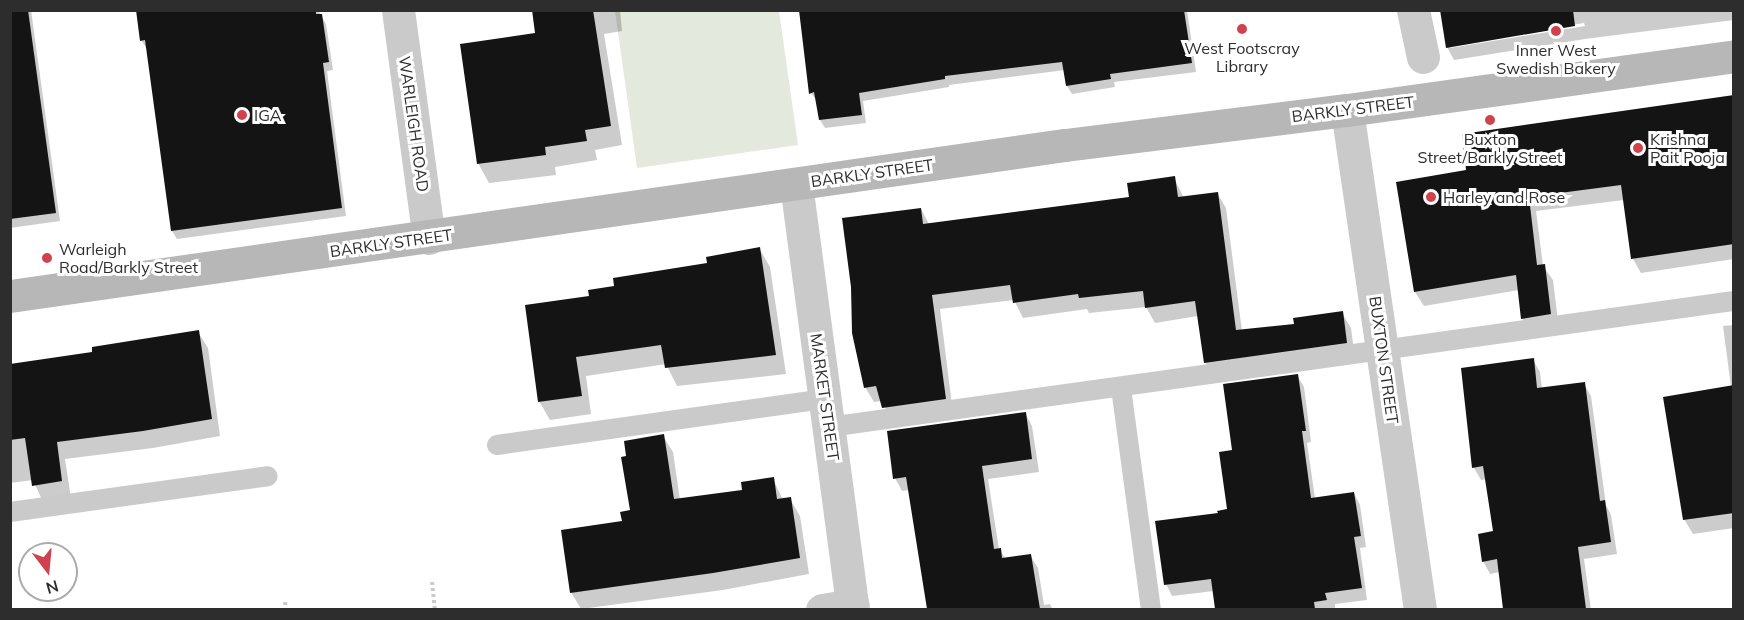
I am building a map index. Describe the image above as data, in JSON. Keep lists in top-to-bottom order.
{
  "streets": {
    "street": [
      "BARKLY STREET",
      "WARLEIGH ROAD",
      "BUXTON STREET",
      "MARKET STREET"
    ]
  },
  "crossings": [
    ["BARKLY STREET", "WARLEIGH ROAD"],
    ["BARKLY STREET", "BUXTON STREET"],
    ["BARKLY STREET", "MARKET STREET"]
  ],
  "places": [
    "West Footscray Library",
    "Inner West Swedish Bakery",
    "IGA",
    "Buxton Street/Barkly Street",
    "Krishna Pait Pooja",
    "Harley and Rose",
    "Warleigh Road/Barkly Street"
  ],
  "north": "bottom"
}
